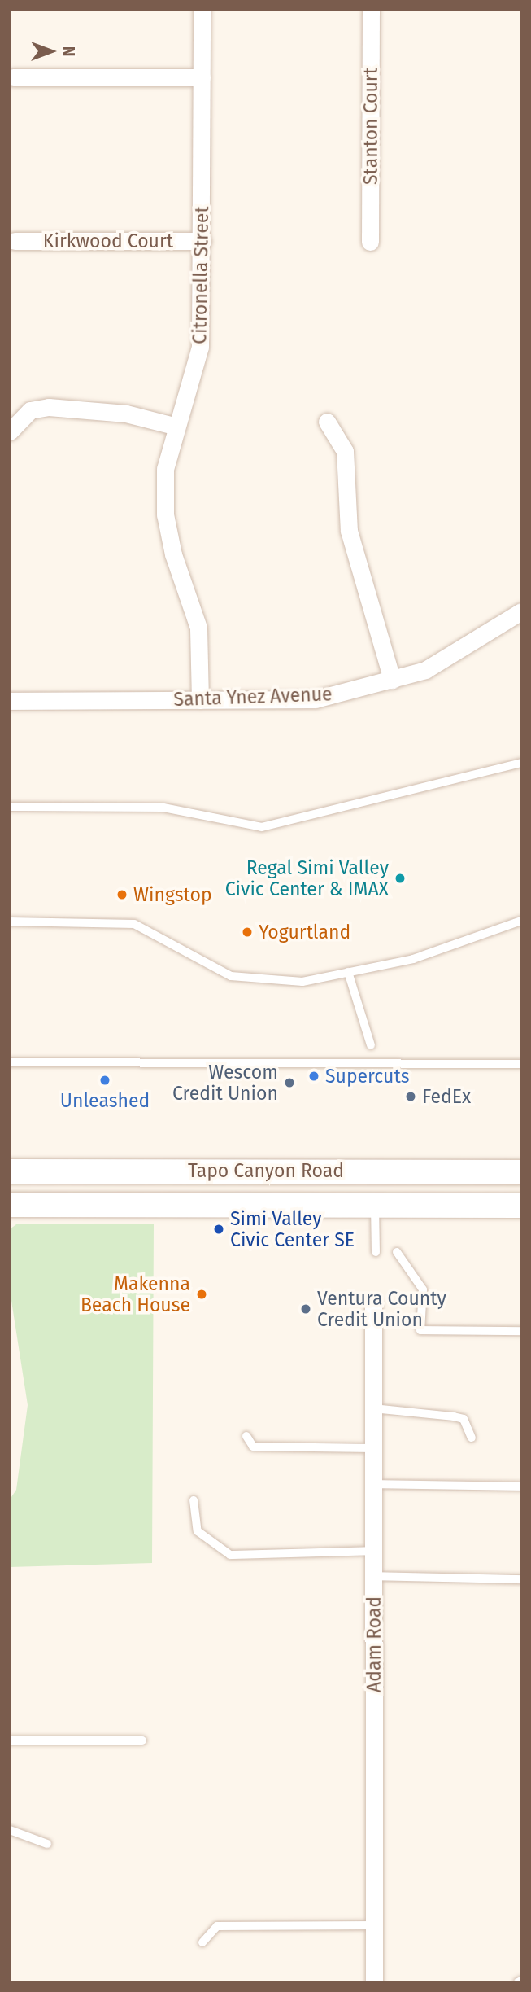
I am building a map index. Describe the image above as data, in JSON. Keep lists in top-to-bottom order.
{
  "streets": {
    "main road": ["Tapo Canyon Road"],
    "street": [
      "Stanton Court",
      "Kirkwood Court",
      "Citronella Street",
      "Santa Ynez Avenue",
      "Adam Road"
    ]
  },
  "crossings": [
    ["Kirkwood Court", "Citronella Street"],
    ["Citronella Street", "Santa Ynez Avenue"]
  ],
  "places": [
    "Regal Simi Valley Civic Center & IMAX",
    "Wingstop",
    "Yogurtland",
    "Supercuts",
    "Unleashed",
    "Wescom Credit Union",
    "FedEx",
    "Simi Valley Civic Center SE",
    "Makenna Beach House",
    "Ventura County Credit Union"
  ],
  "north": "right"
}
